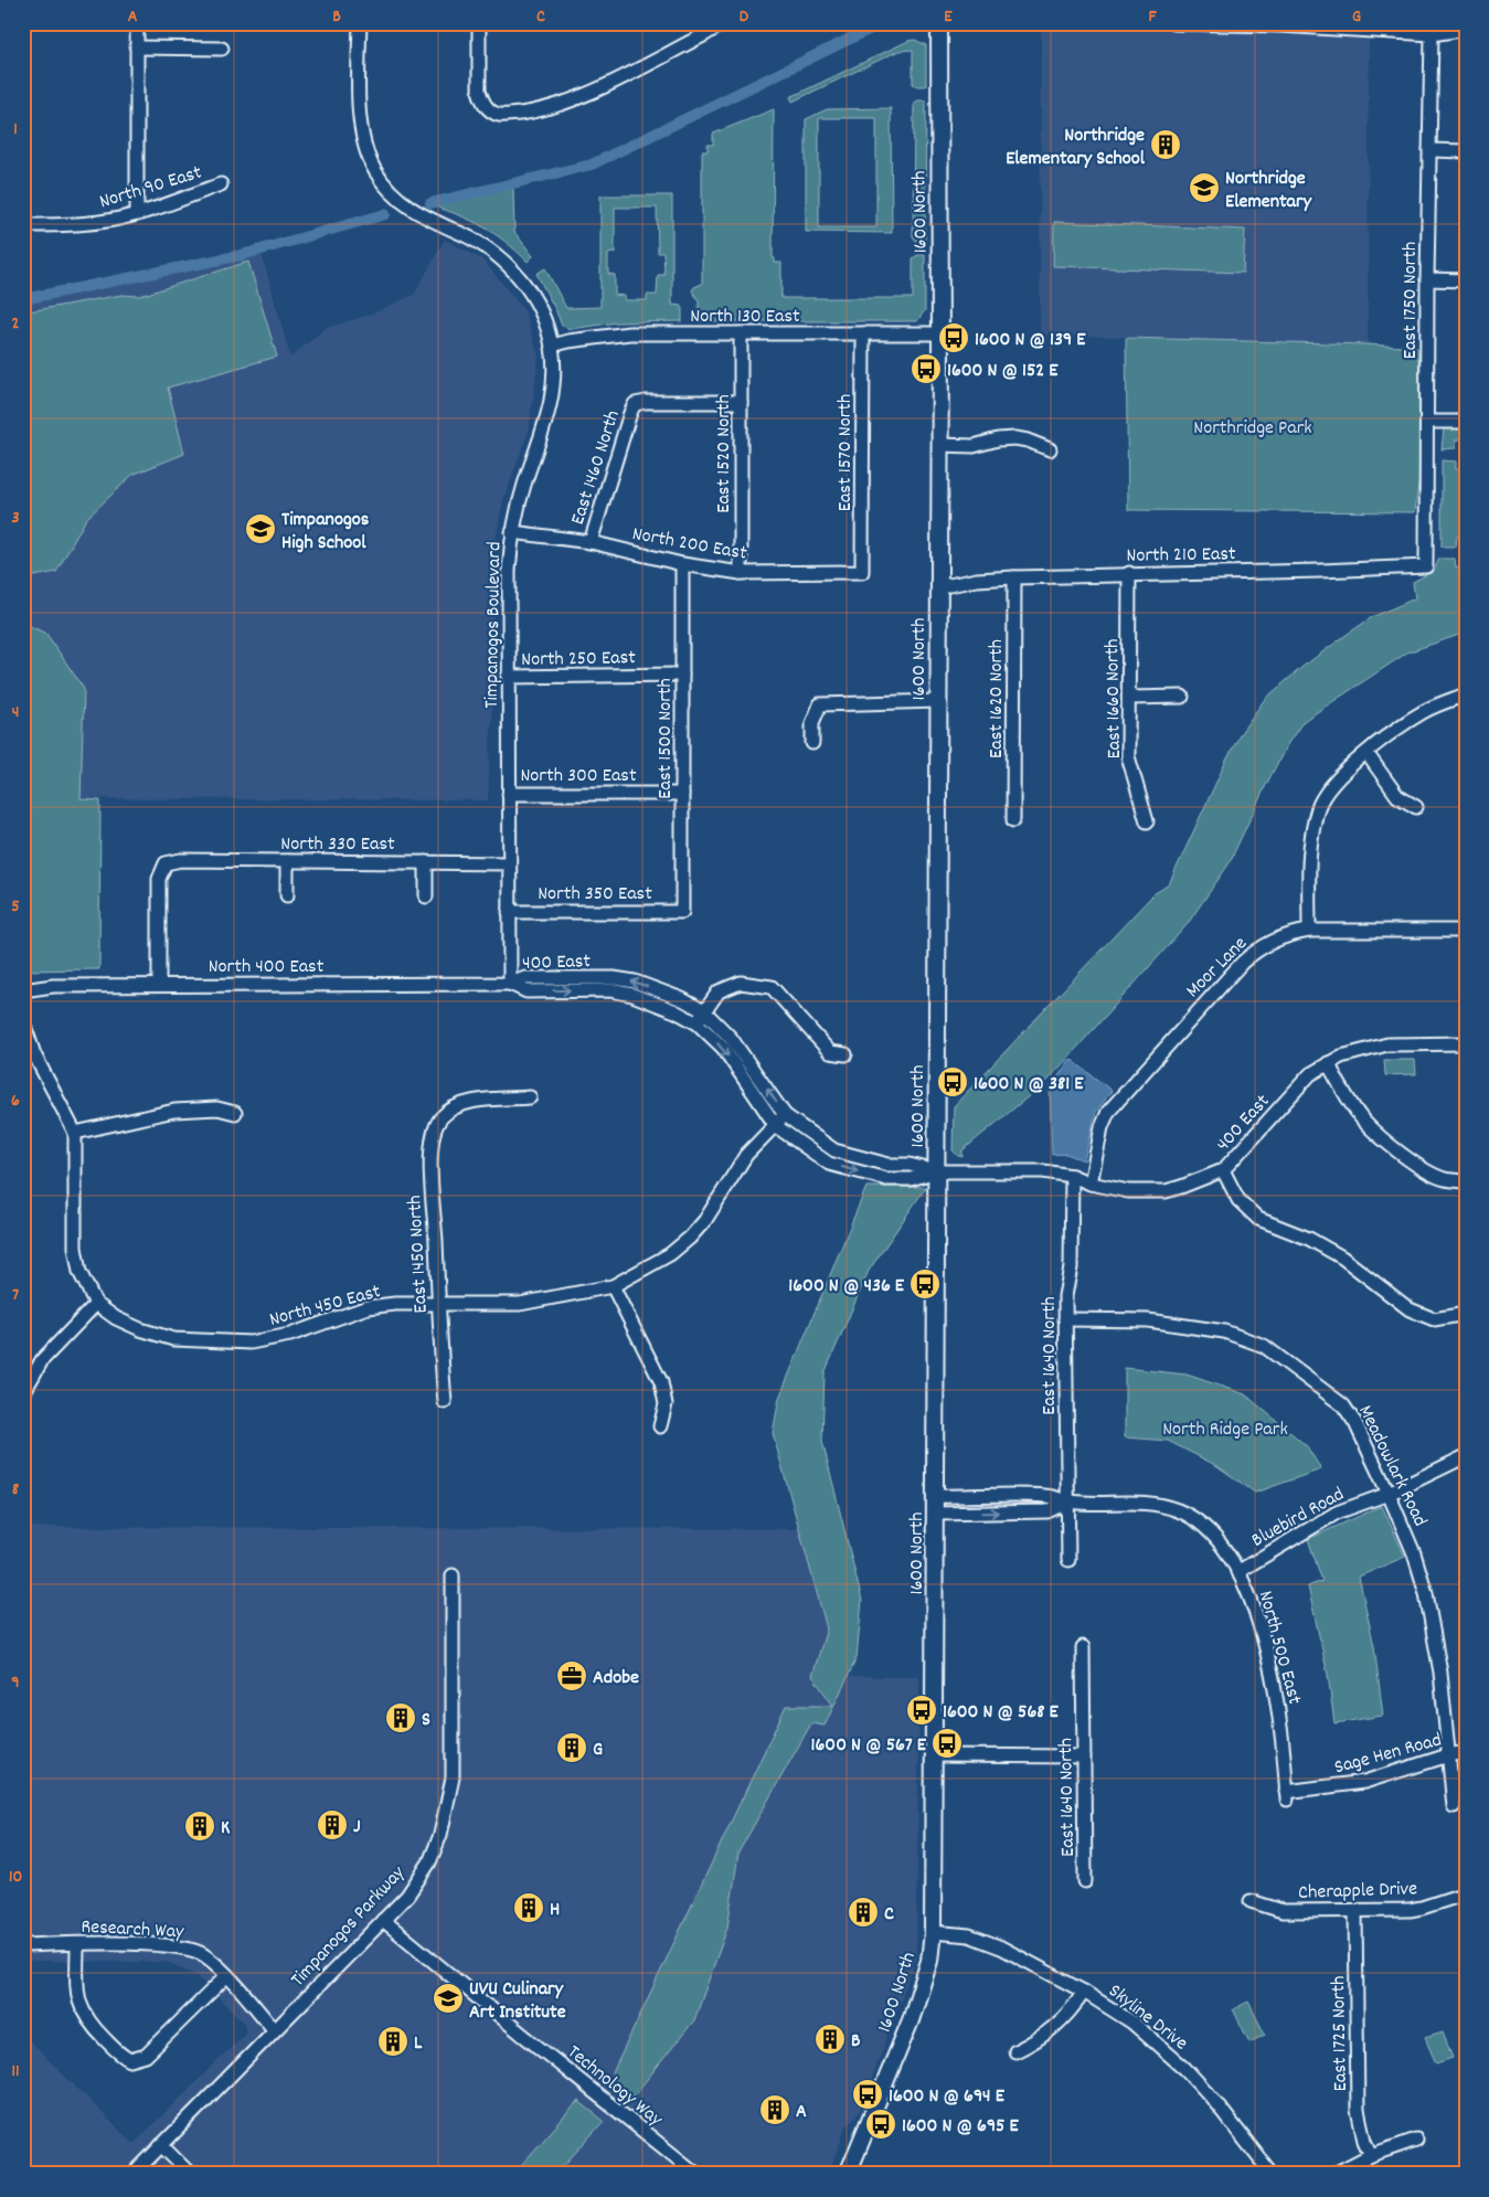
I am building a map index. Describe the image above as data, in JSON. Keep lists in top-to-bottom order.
{
  "streets": {
    "main road": ["1600 North"],
    "street": [
      "North 90 East",
      "East 1750 North",
      "North 130 East",
      "East 1570 North",
      "East 1520 North",
      "East 1460 North",
      "North 200 East",
      "North 210 East",
      "Timpanogos Boulevard",
      "North 250 East",
      "East 1620 North",
      "East 1660 North",
      "East 1500 North",
      "North 300 East",
      "North 330 East",
      "North 350 East",
      "400 East",
      "North 400 East",
      "Moor Lane",
      "East 1450 North",
      "North 450 East",
      "East 1640 North",
      "Meadowlark Road",
      "Bluebird Road",
      "North 500 East",
      "Sage Hen Road",
      "Cherapple Drive",
      "Timpanogos Parkway",
      "Research Way",
      "Skyline Drive",
      "East 1725 North",
      "Technology Way"
    ]
  },
  "crossings": [
    ["1600 North", "North 130 East"],
    ["1600 North", "North 210 East"],
    ["1600 North", "400 East"],
    ["1600 North", "North 500 East"],
    ["1600 North", "Skyline Drive"],
    ["East 1750 North", "North 210 East"],
    ["North 130 East", "East 1570 North"],
    ["North 130 East", "East 1520 North"],
    ["North 130 East", "Timpanogos Boulevard"],
    ["East 1570 North", "North 200 East"],
    ["East 1520 North", "East 1460 North"],
    ["East 1520 North", "North 200 East"],
    ["East 1460 North", "North 200 East"],
    ["North 200 East", "Timpanogos Boulevard"],
    ["North 200 East", "East 1500 North"],
    ["North 210 East", "East 1620 North"],
    ["North 210 East", "East 1660 North"],
    ["Timpanogos Boulevard", "North 250 East"],
    ["Timpanogos Boulevard", "North 300 East"],
    ["Timpanogos Boulevard", "North 330 East"],
    ["Timpanogos Boulevard", "North 350 East"],
    ["Timpanogos Boulevard", "400 East"],
    ["Timpanogos Boulevard", "North 400 East"],
    ["North 250 East", "East 1500 North"],
    ["East 1500 North", "North 300 East"],
    ["East 1500 North", "North 350 East"],
    ["North 330 East", "North 400 East"],
    ["400 East", "North 400 East"],
    ["400 East", "Moor Lane"],
    ["400 East", "North 450 East"],
    ["400 East", "East 1640 North"],
    ["East 1450 North", "North 450 East"],
    ["East 1640 North", "Meadowlark Road"],
    ["East 1640 North", "North 500 East"],
    ["Meadowlark Road", "Bluebird Road"],
    ["Meadowlark Road", "Sage Hen Road"],
    ["Bluebird Road", "North 500 East"],
    ["North 500 East", "Sage Hen Road"],
    ["Cherapple Drive", "East 1725 North"],
    ["Timpanogos Parkway", "Research Way"],
    ["Timpanogos Parkway", "Technology Way"]
  ],
  "parks": ["Northridge Park", "North Ridge Park"],
  "places": {
    "building": [
      "Northridge Elementary School",
      "S",
      "G",
      "J",
      "K",
      "H",
      "C",
      "B",
      "L",
      "A"
    ],
    "school or university": ["Northridge Elementary", "Timpanogos High School", "UVU Culinary Art Institute"],
    "bus stop": [
      "1600 N @ 139 E",
      "1600 N @ 152 E",
      "1600 N @ 381 E",
      "1600 N @ 436 E",
      "1600 N @ 568 E",
      "1600 N @ 567 E",
      "1600 N @ 694 E",
      "1600 N @ 695 E"
    ],
    "office": ["Adobe"]
  },
  "grid": {
    "columns": [
      "A",
      "B",
      "C",
      "D",
      "E",
      "F",
      "G"
    ],
    "rows": [
      "1",
      "2",
      "3",
      "4",
      "5",
      "6",
      "7",
      "8",
      "9",
      "10",
      "11"
    ]
  }
}
